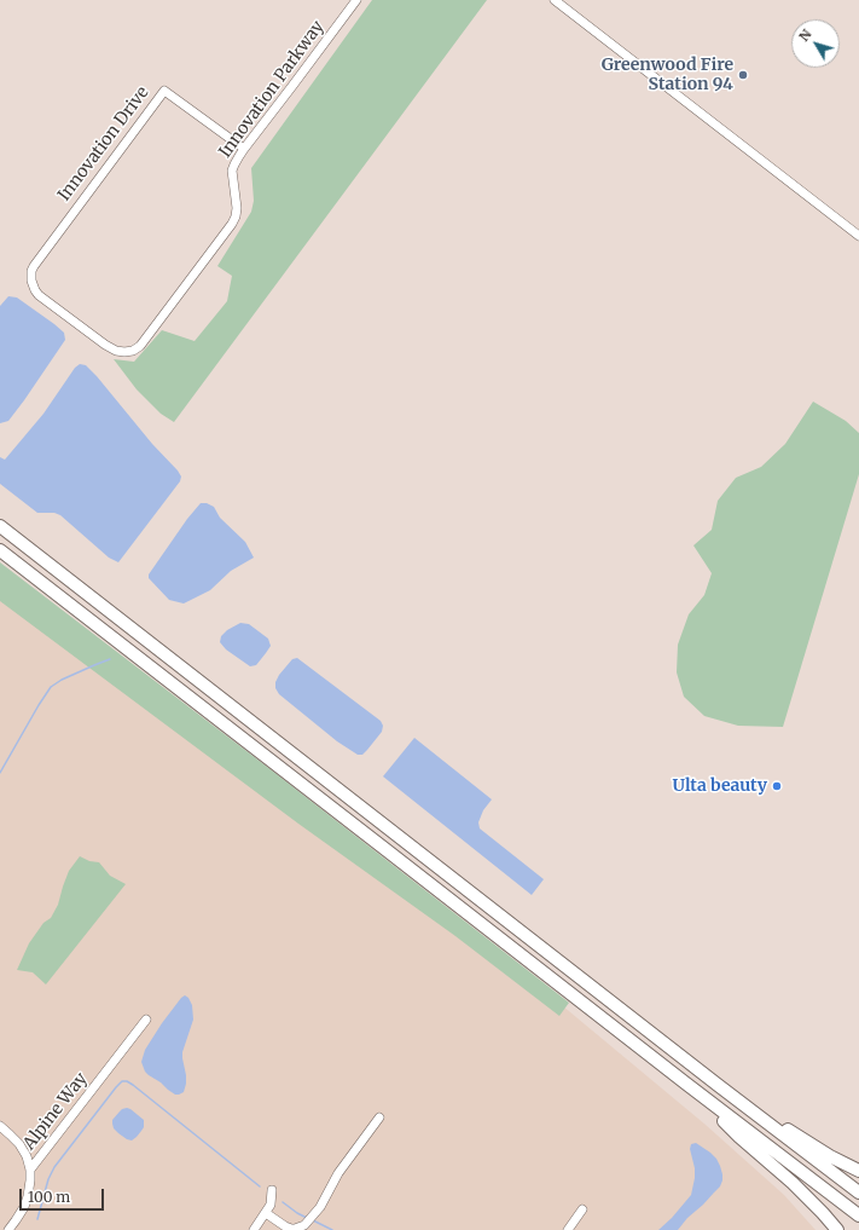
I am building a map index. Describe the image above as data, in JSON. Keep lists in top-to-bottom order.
{
  "streets": {
    "street": ["Innovation Parkway", "Innovation Drive", "Alpine Way"]
  },
  "crossings": [
    ["Innovation Parkway", "Innovation Drive"]
  ],
  "places": ["Greenwood Fire Station 94", "Ulta beauty"],
  "scale_bar": "100 m",
  "north": "top left"
}
